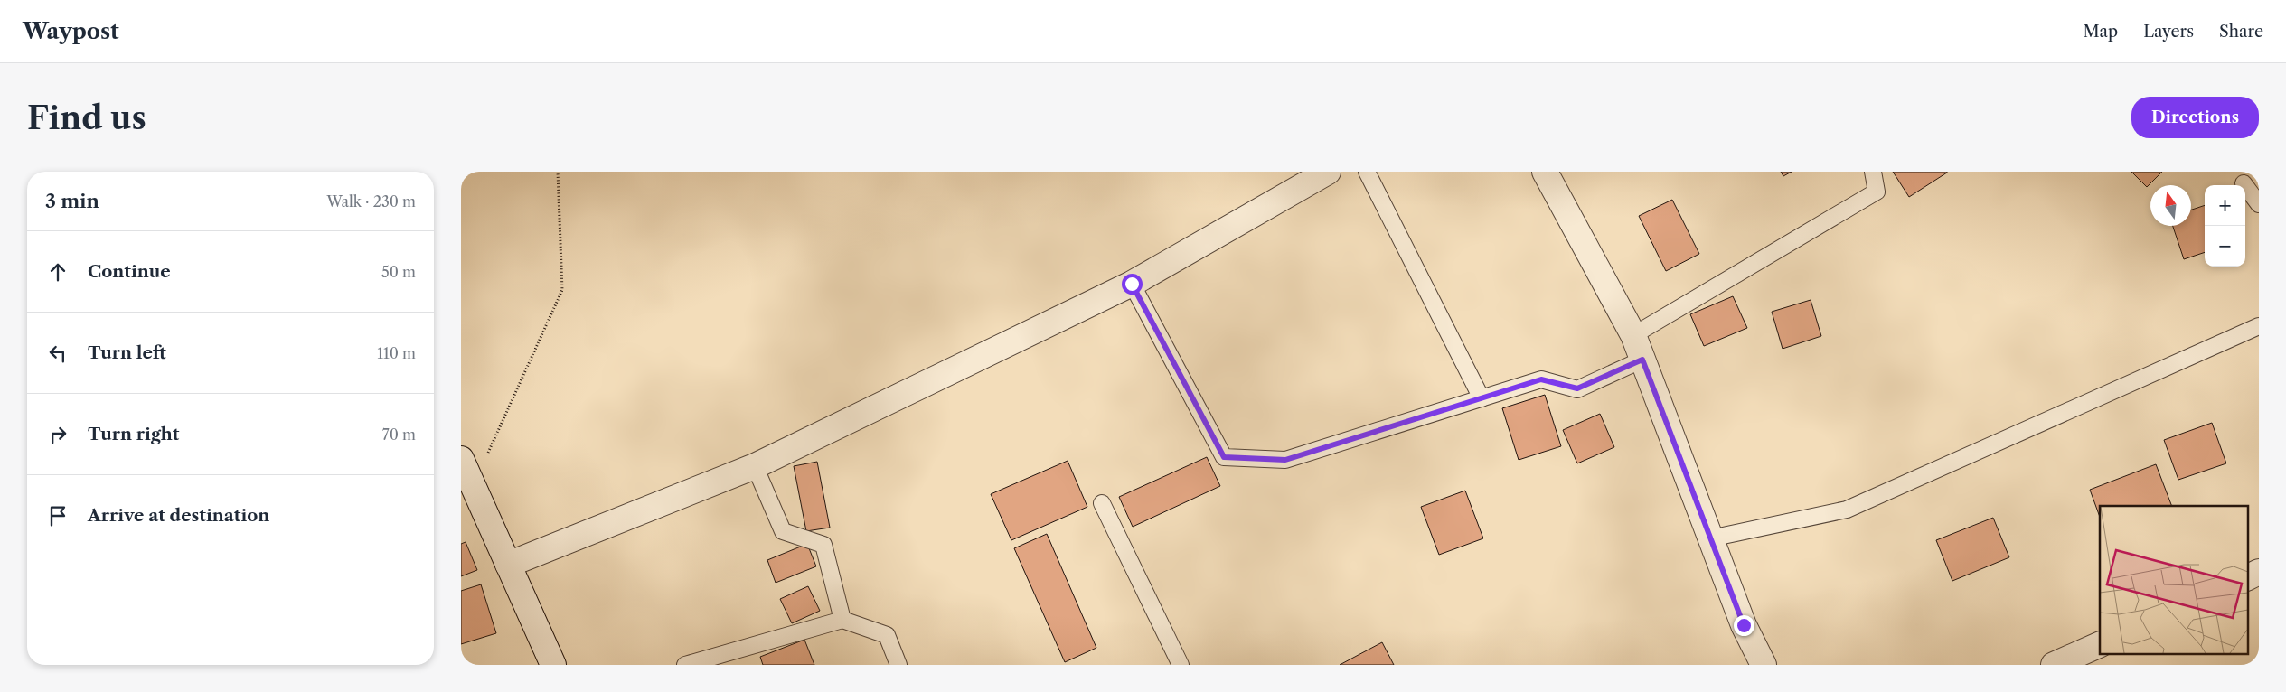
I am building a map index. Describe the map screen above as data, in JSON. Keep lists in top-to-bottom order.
{
  "north": "top",
  "page": {
    "header": "Waypost",
    "nav": ["Map", "Layers", "Share"],
    "buttons": "Directions",
    "title": "Find us",
    "heading": ["3 min", "Walk · 230 m"],
    "map_buttons": ["+", "−"],
    "list": [
      ["Continue", "50 m"],
      ["Turn left", "110 m"],
      ["Turn right", "70 m"],
      "Arrive at destination"
    ]
  }
}
